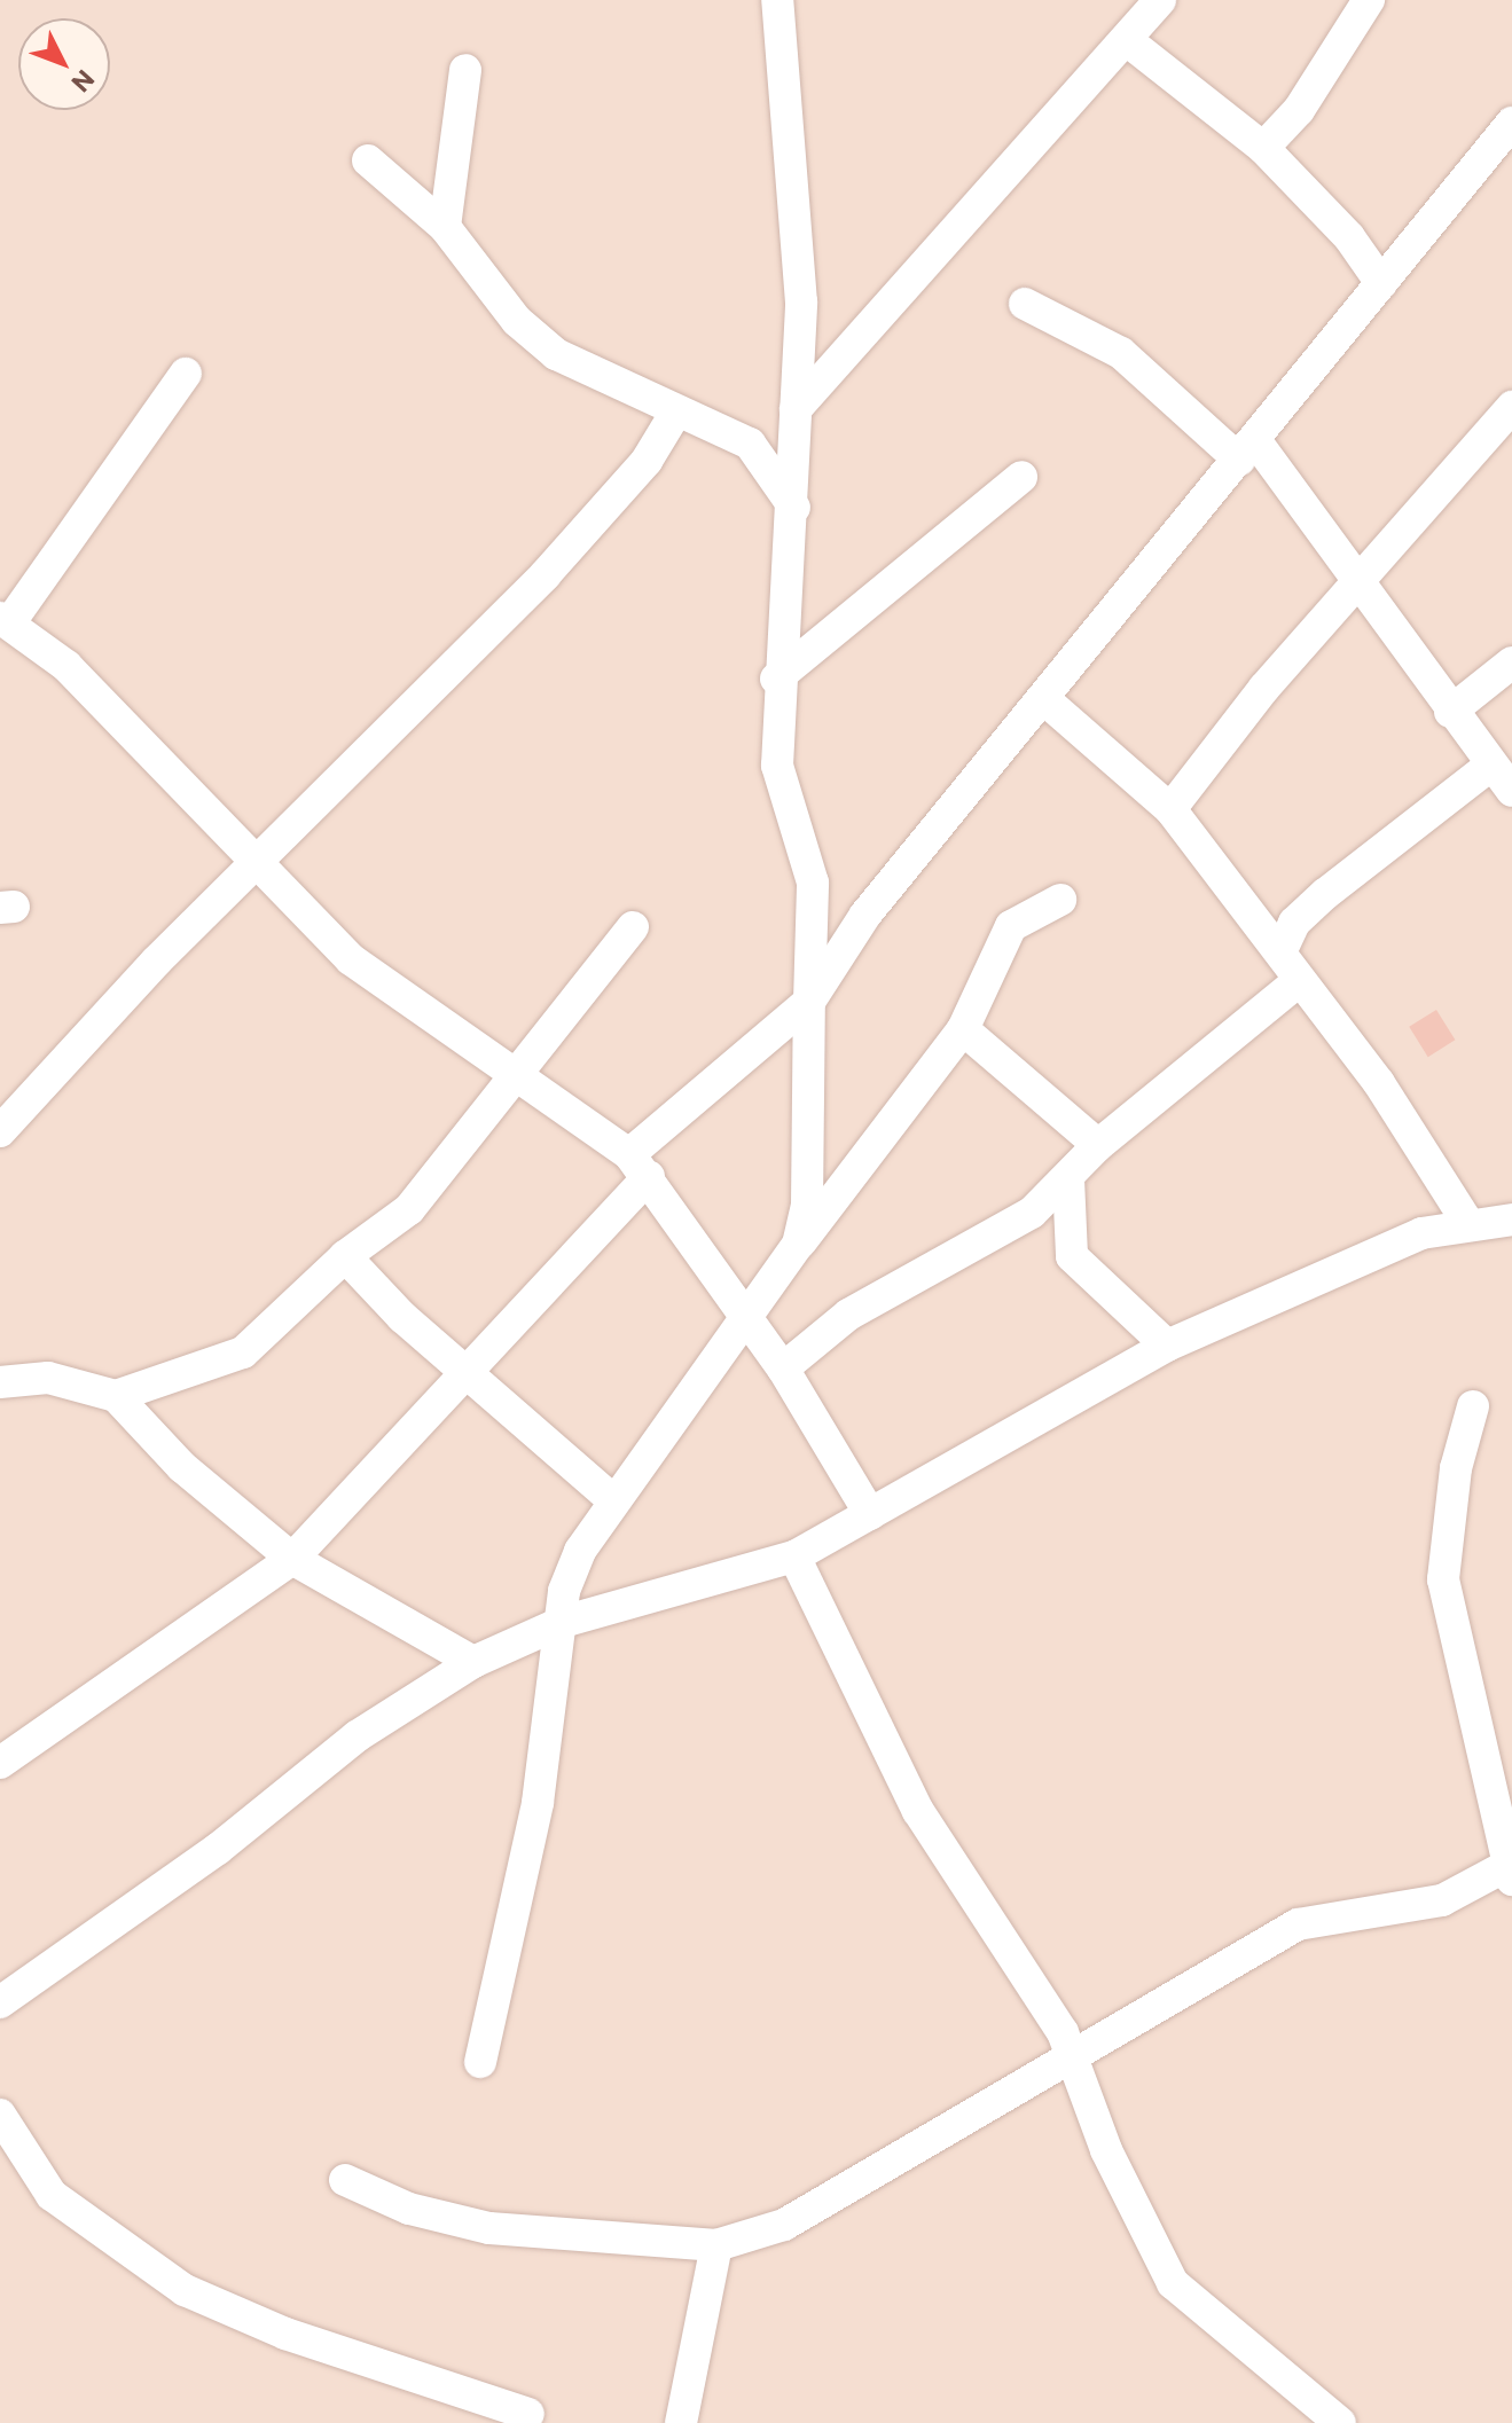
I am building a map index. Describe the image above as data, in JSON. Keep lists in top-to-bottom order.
{
  "north": "bottom right"
}
